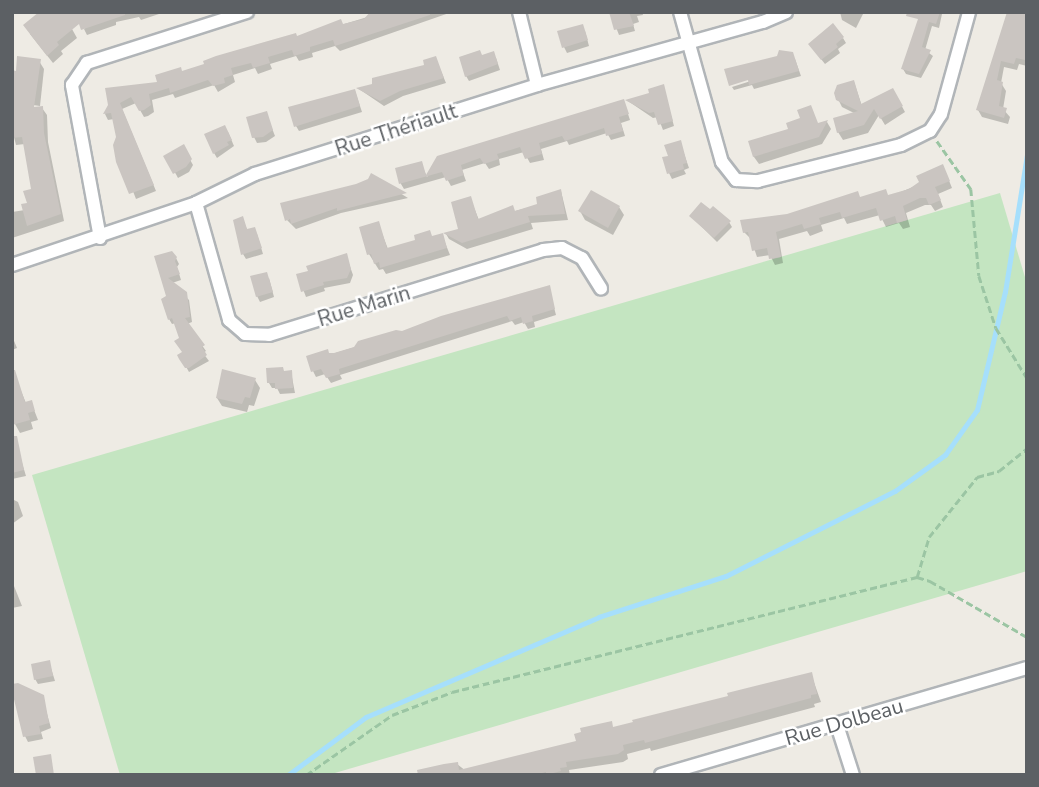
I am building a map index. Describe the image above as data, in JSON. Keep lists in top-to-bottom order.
{
  "streets": {
    "street": ["Rue Thériault", "Rue Marin", "Rue Dolbeau"]
  },
  "crossings": [
    ["Rue Thériault", "Rue Marin"]
  ]
}
